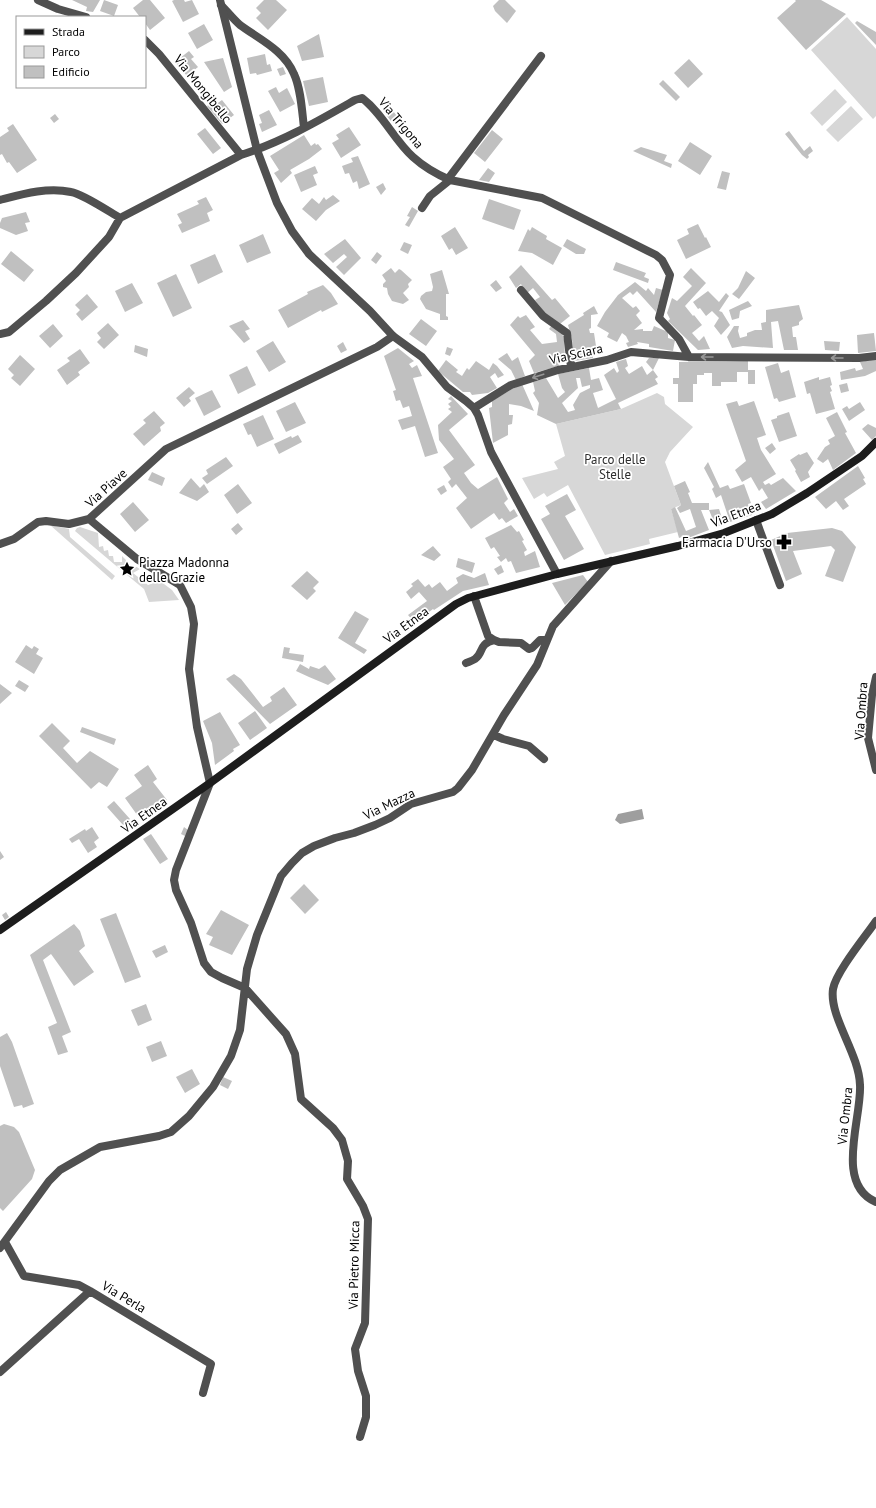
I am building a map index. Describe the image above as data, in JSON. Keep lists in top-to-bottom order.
{
  "streets": {
    "main road": ["Via Etnea"],
    "street": [
      "Via Mongibello",
      "Via Trigona",
      "Via Sciara",
      "Via Piave",
      "Via Ombra",
      "Via Mazza",
      "Via Pietro Micca",
      "Via Perla"
    ]
  },
  "crossings": [
    ["Via Mongibello", "Via Trigona"],
    ["Via Trigona", "Via Sciara"],
    ["Via Piave", "Via Etnea"],
    ["Via Piave", "Via Pietro Micca"],
    ["Via Etnea", "Via Mazza"],
    ["Via Etnea", "Via Pietro Micca"],
    ["Via Mazza", "Via Pietro Micca"],
    ["Via Mazza", "Via Perla"]
  ],
  "one_way": ["Via Sciara"],
  "parks": ["Parco delle Stelle"],
  "places": {
    "pharmacy": ["Farmacia D'Urso"],
    "place": ["Piazza Madonna delle Grazie"]
  },
  "legend": ["Strada", "Parco", "Edificio"]
}
